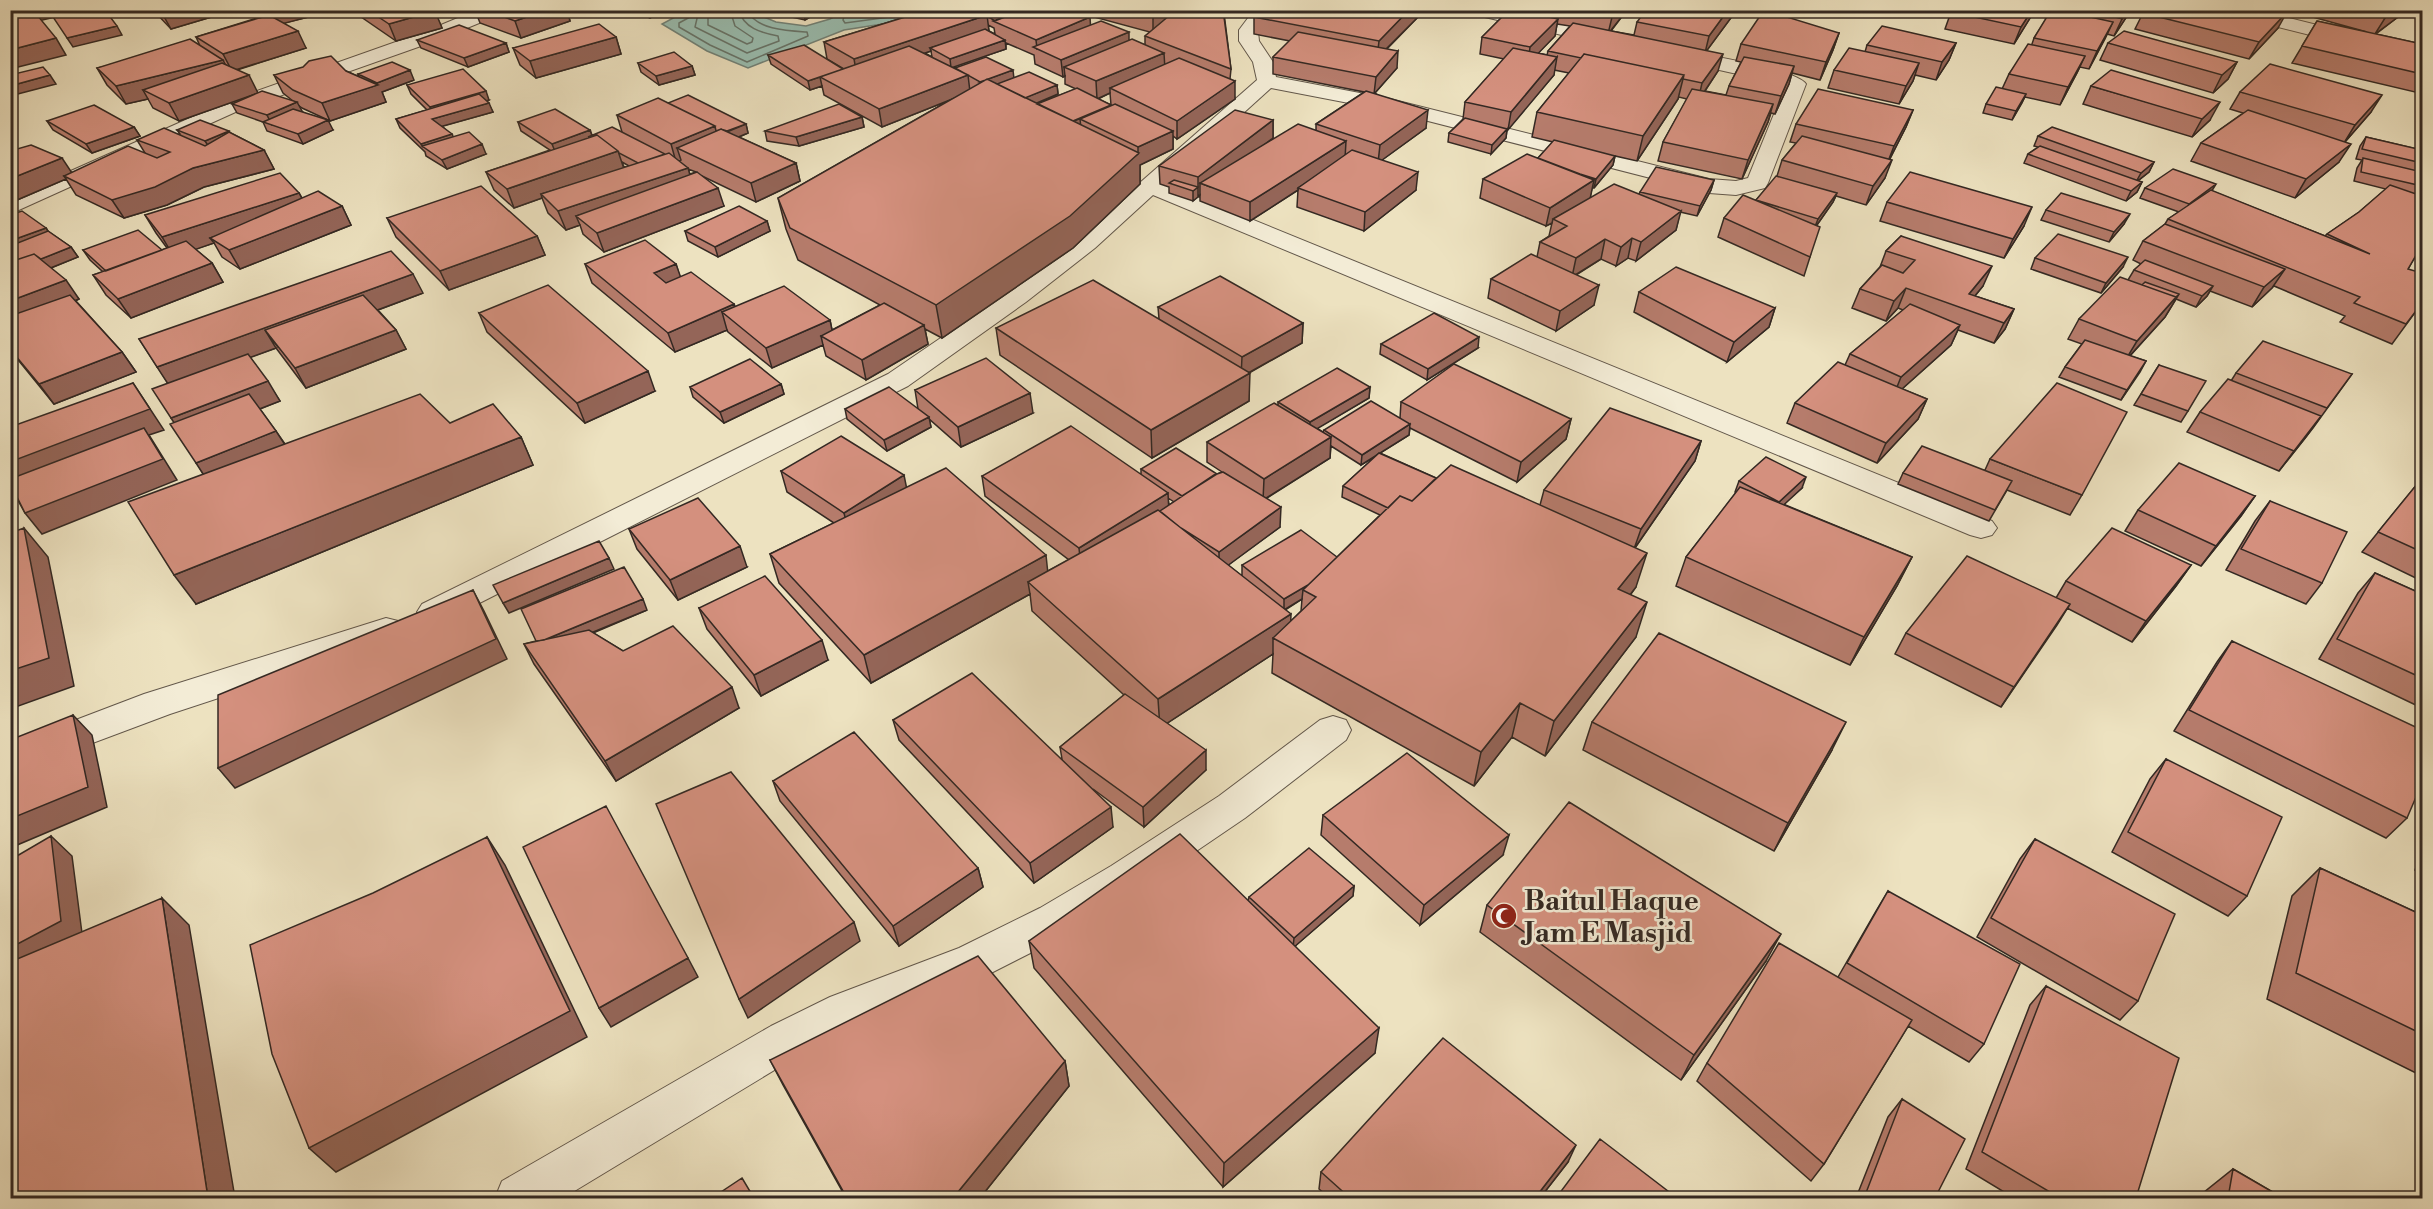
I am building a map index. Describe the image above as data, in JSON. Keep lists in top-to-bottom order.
{
  "places": {
    "mosque": ["Baitul Haque Jam E Masjid"]
  }
}
